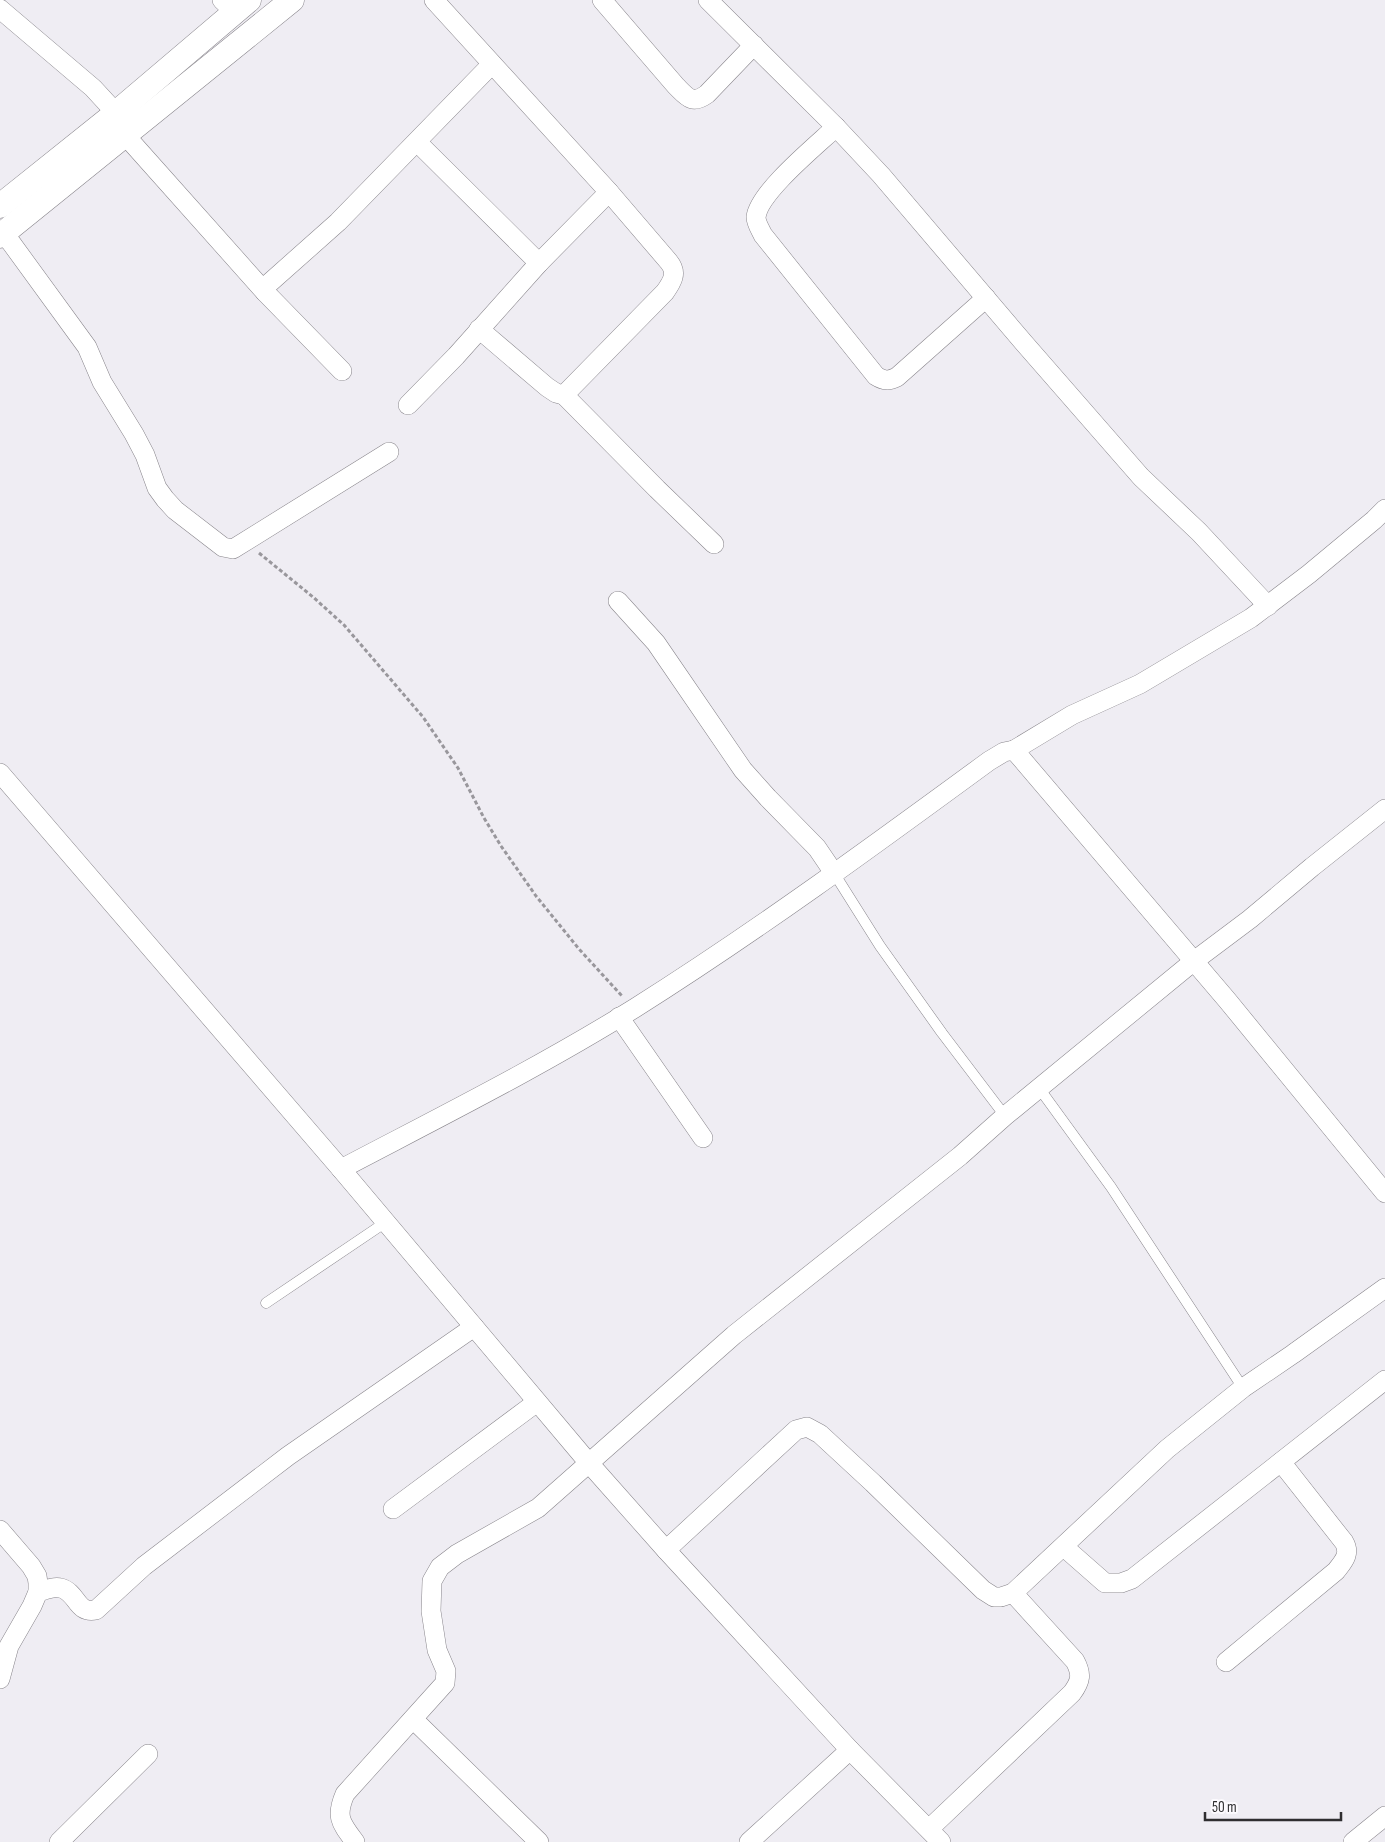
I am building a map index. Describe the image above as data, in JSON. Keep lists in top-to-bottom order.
{
  "scale_bar": "50 m"
}
